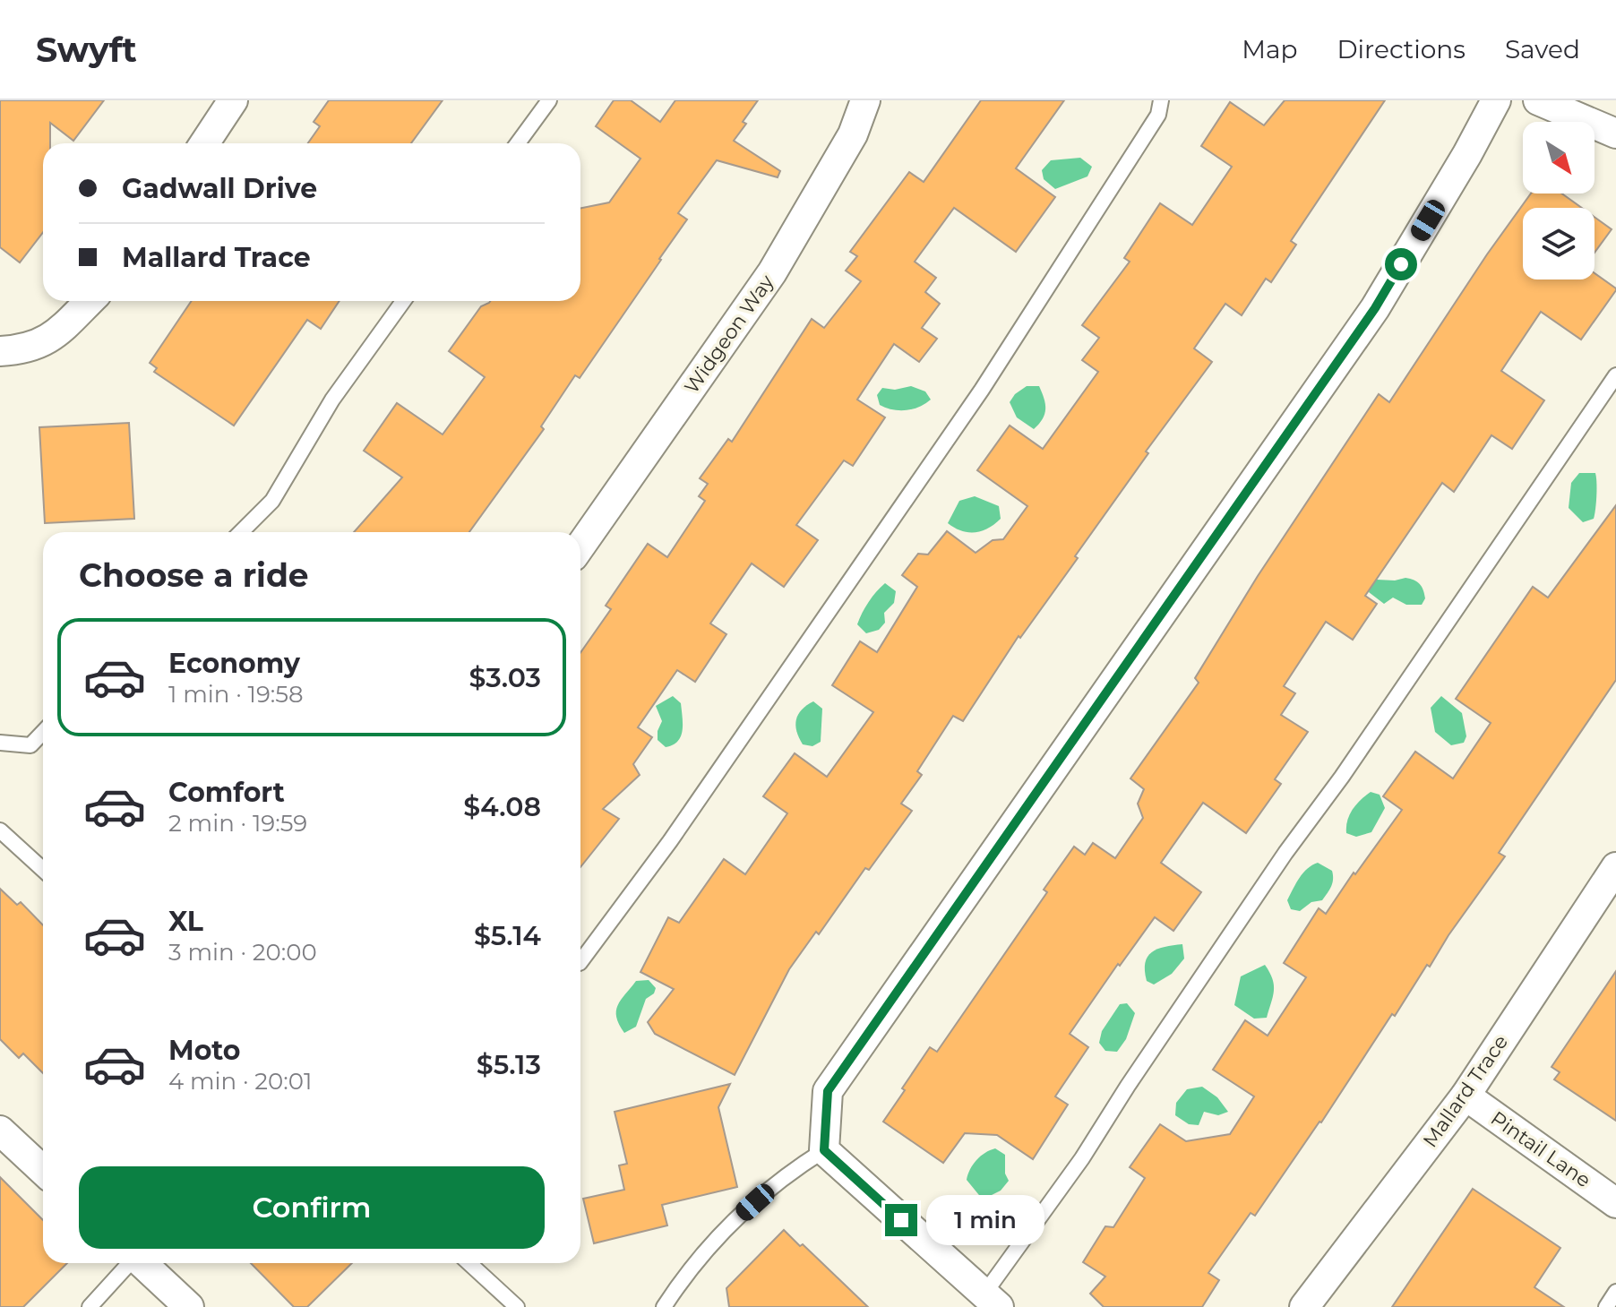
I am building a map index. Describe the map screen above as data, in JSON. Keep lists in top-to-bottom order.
{
  "streets": {
    "street": ["Widgeon Way", "Mallard Trace", "Pintail Lane"]
  },
  "crossings": [
    ["Mallard Trace", "Pintail Lane"]
  ],
  "north": "bottom right",
  "page": {
    "header": "Swyft",
    "nav": ["Map", "Directions", "Saved"],
    "banner": ["Gadwall Drive", "Mallard Trace"],
    "heading": "Choose a ride",
    "list": [
      {
        "name": "Economy",
        "note": "1 min · 19:58",
        "value": "$3.03"
      },
      {
        "name": "Comfort",
        "note": "2 min · 19:59",
        "value": "$4.08"
      },
      {
        "name": "XL",
        "note": "3 min · 20:00",
        "value": "$5.14"
      },
      {
        "name": "Moto",
        "note": "4 min · 20:01",
        "value": "$5.13"
      }
    ],
    "buttons": "Confirm",
    "bubble": "1 min"
  }
}
